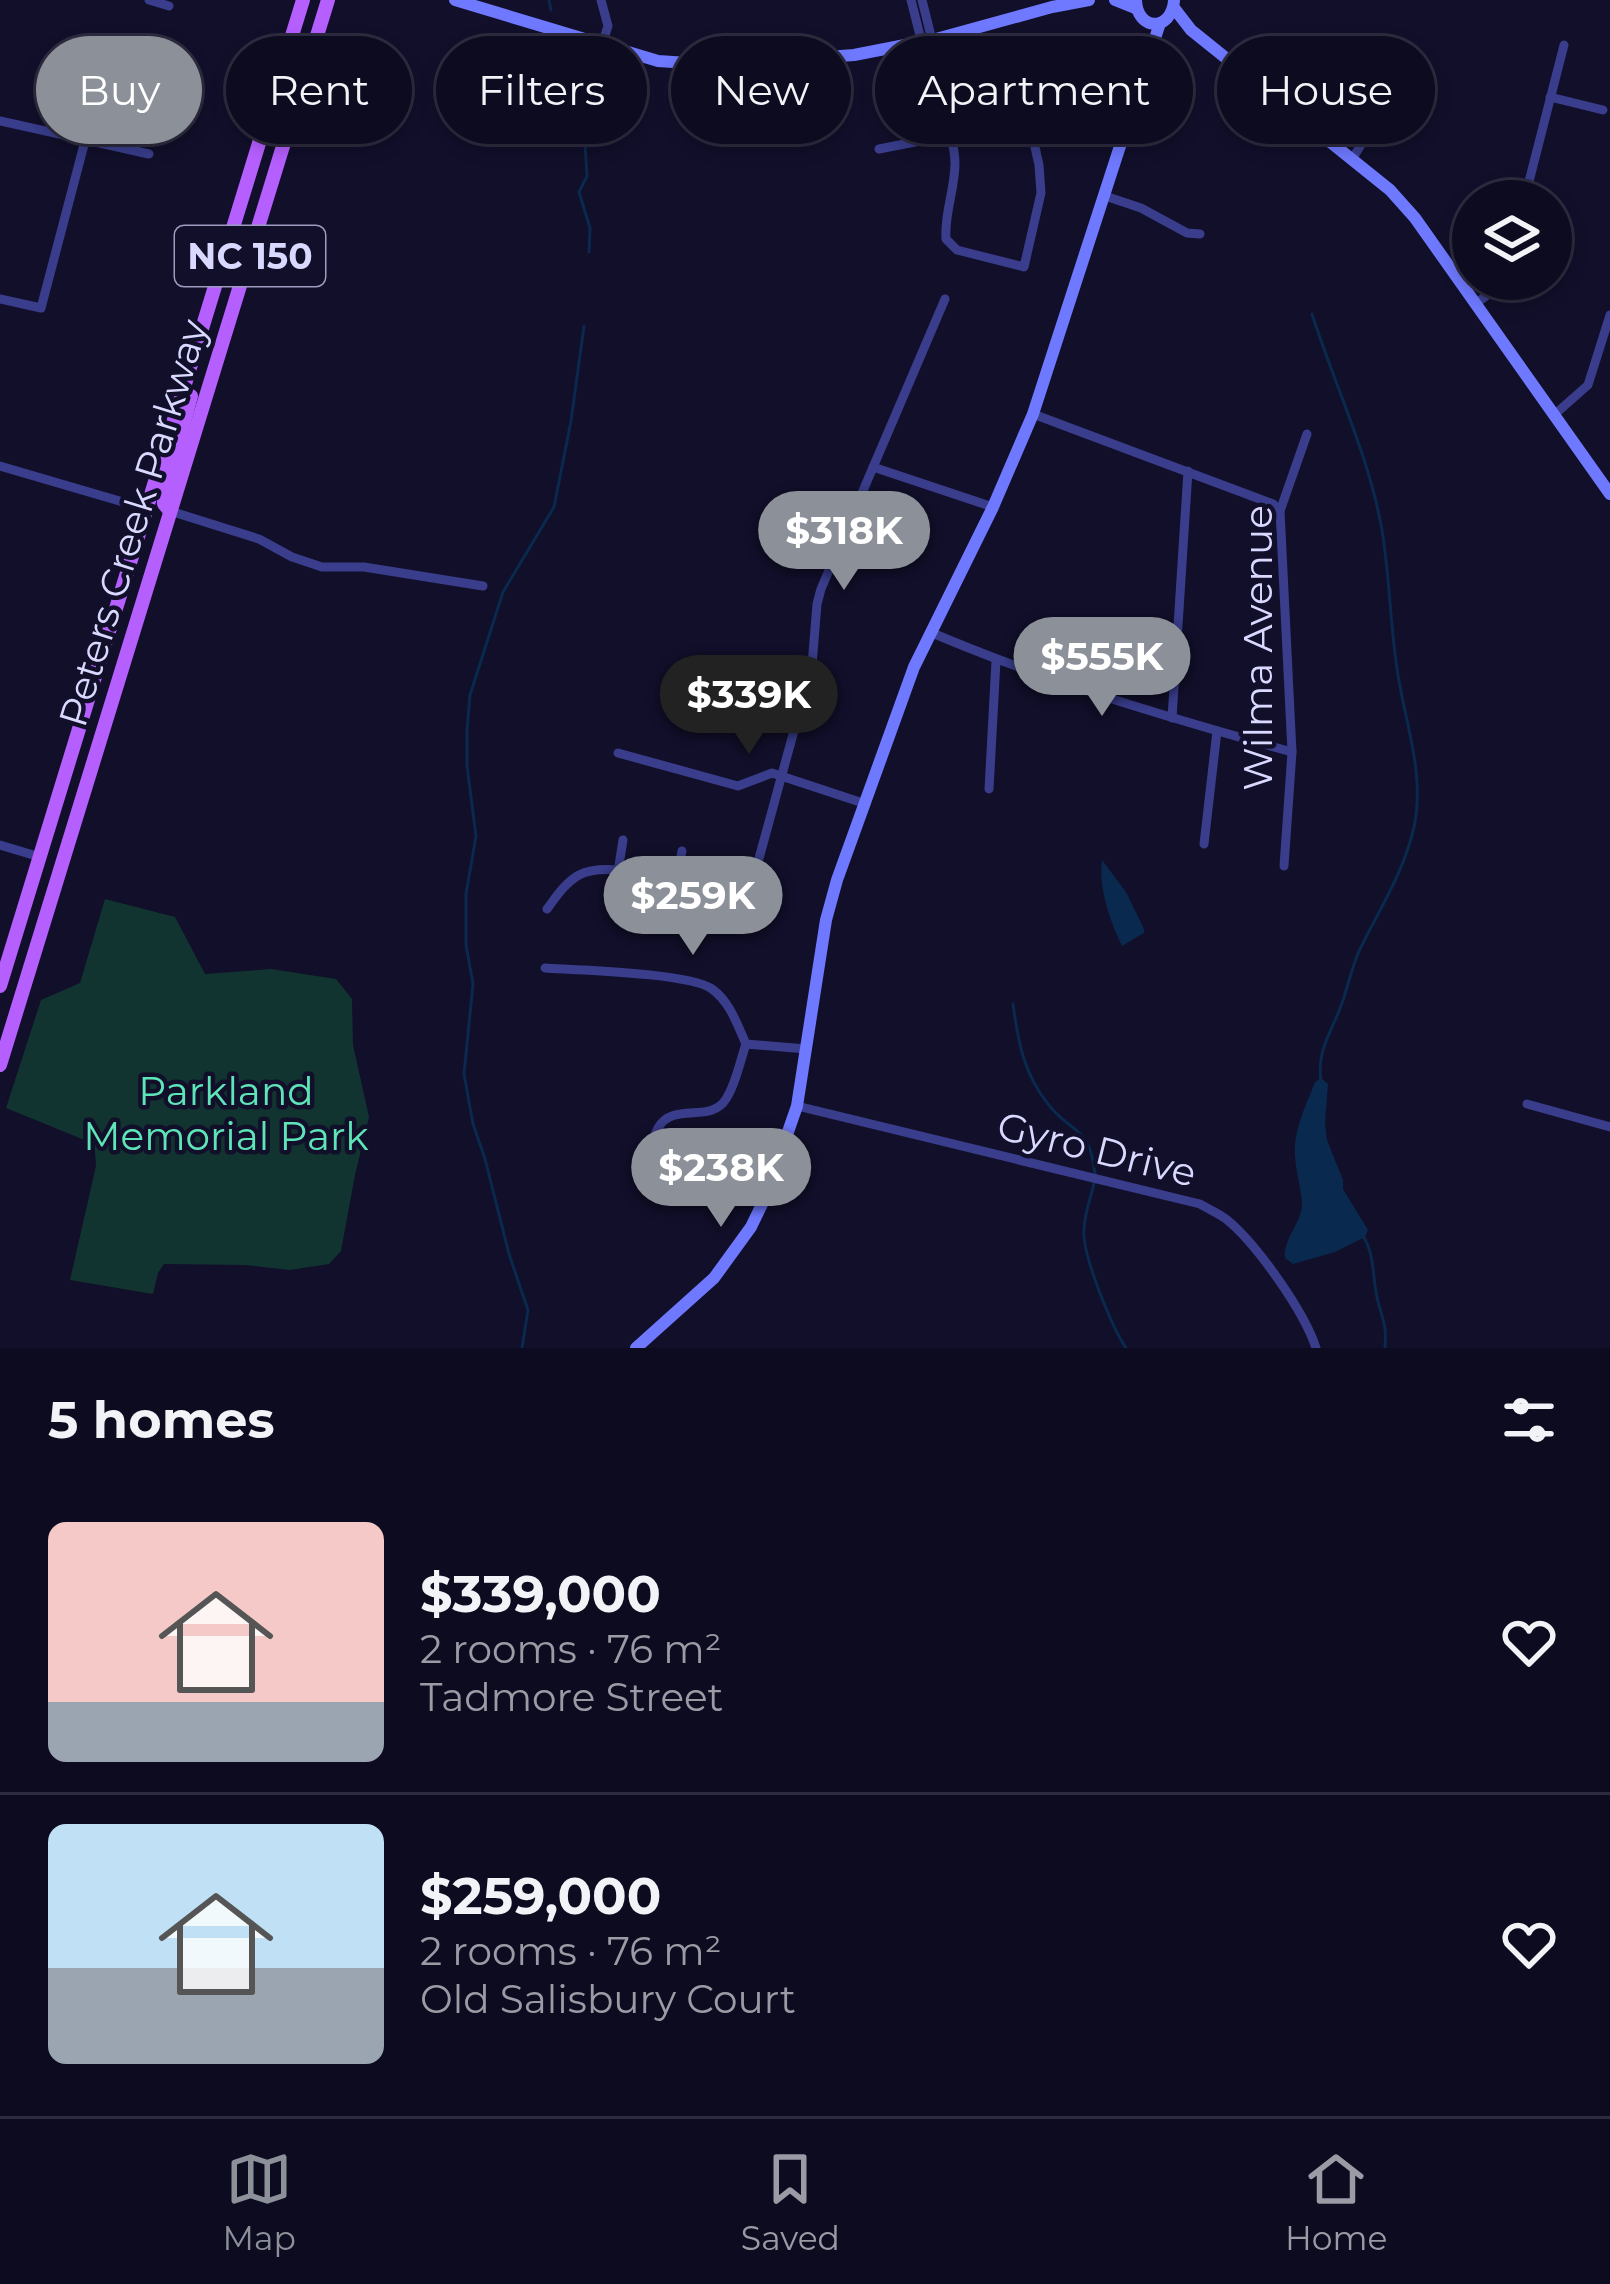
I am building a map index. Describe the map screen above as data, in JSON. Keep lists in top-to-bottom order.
{
  "streets": {
    "main road": ["NC 150", "Peters Creek Parkway"],
    "street": ["Wilma Avenue", "Gyro Drive"]
  },
  "parks": ["Parkland Memorial Park"],
  "page": {
    "chip": [
      "Buy",
      "Rent",
      "Filters",
      "New",
      "Apartment",
      "House"
    ],
    "price": [
      "$318K",
      "$555K",
      "$339K",
      "$259K",
      "$238K"
    ],
    "heading": "5 homes",
    "list": [
      {
        "name": "$339,000",
        "note": "2 rooms · 76 m² · Tadmore Street"
      },
      {
        "name": "$259,000",
        "note": "2 rooms · 76 m² · Old Salisbury Court"
      }
    ],
    "tabs": ["Map", "Saved", "Home"]
  }
}
